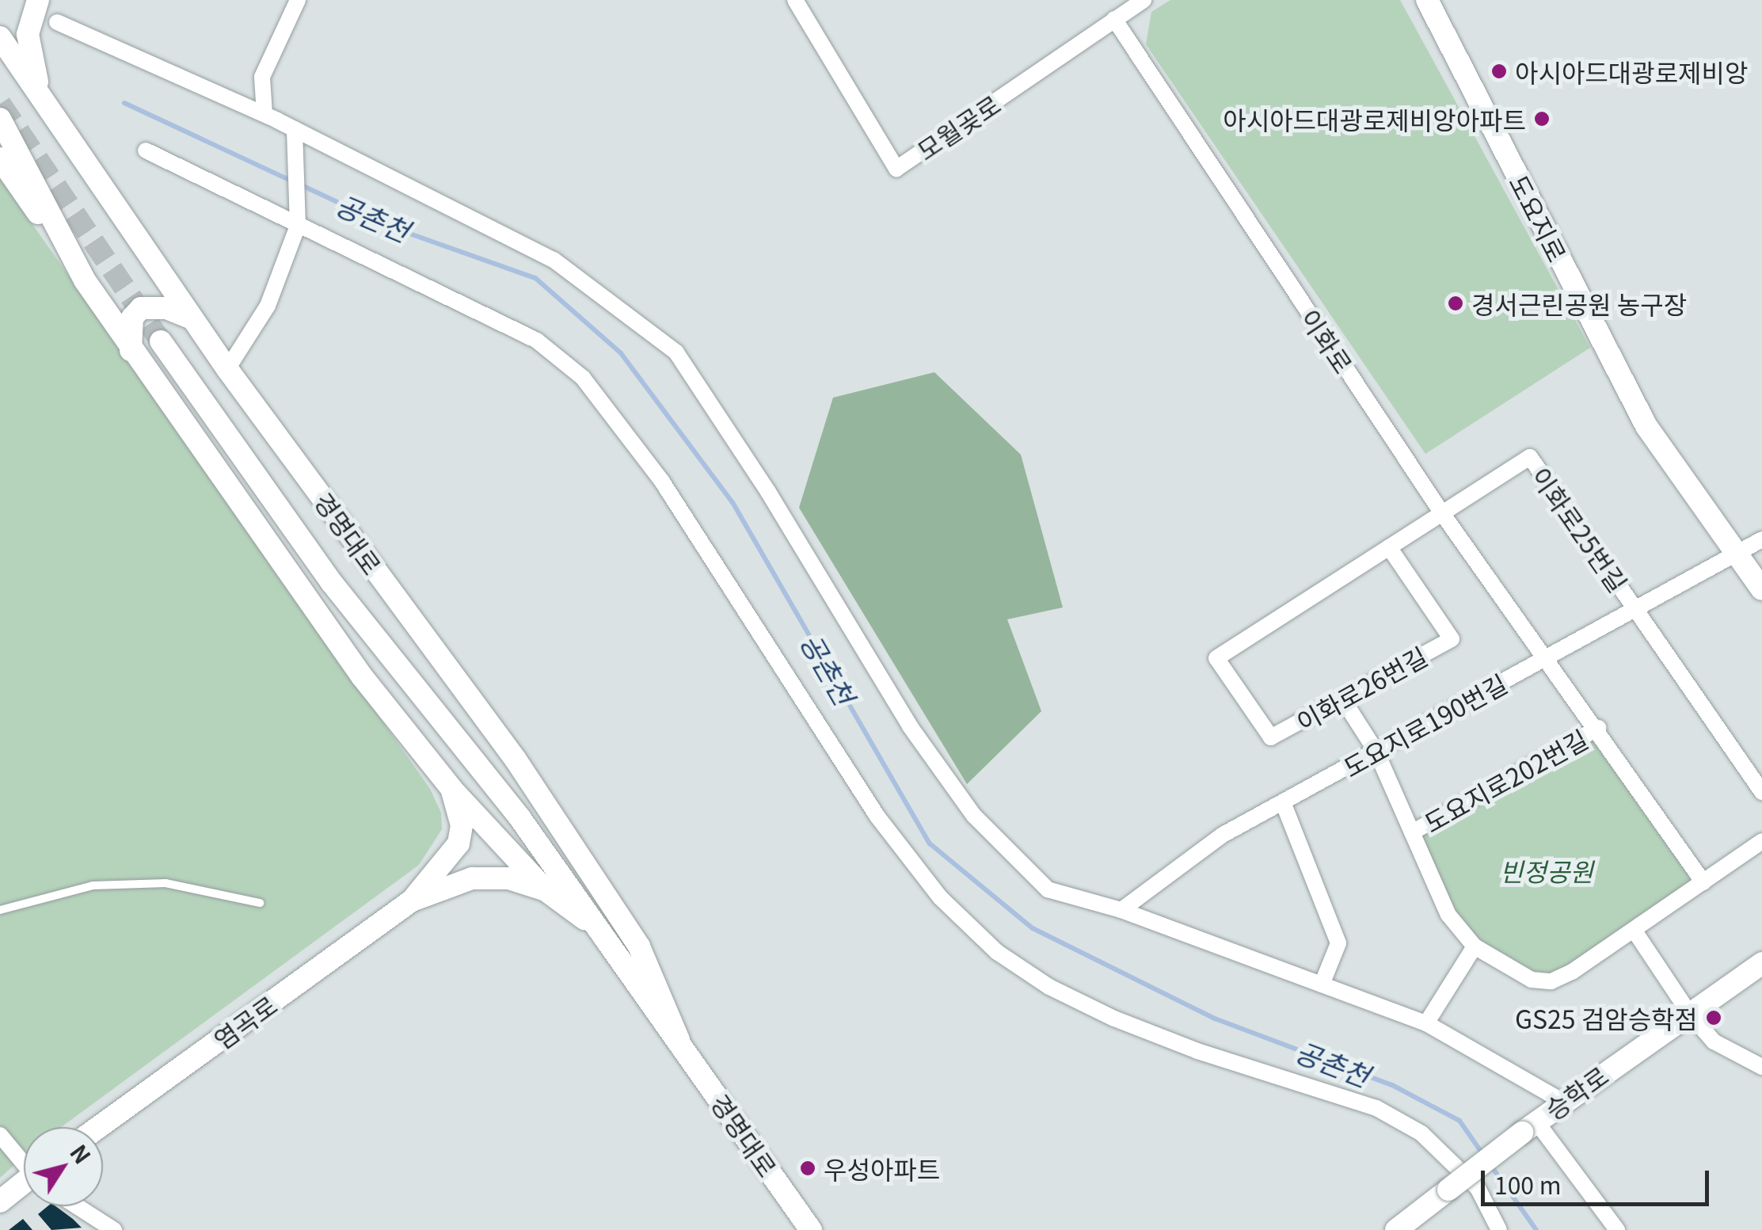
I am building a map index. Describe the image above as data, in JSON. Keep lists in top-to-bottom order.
{
  "streets": {
    "main road": [
      "도요지로",
      "경명대로",
      "염곡로",
      "승학로"
    ],
    "street": [
      "모월곶로",
      "이화로",
      "이화로25번길",
      "이화로26번길",
      "도요지로190번길",
      "도요지로202번길"
    ]
  },
  "crossings": [
    ["모월곶로", "이화로"],
    ["도요지로", "도요지로190번길"],
    ["이화로", "이화로25번길"],
    ["이화로", "이화로26번길"],
    ["이화로", "도요지로190번길"],
    ["이화로", "도요지로202번길"],
    ["이화로25번길", "이화로26번길"],
    ["이화로25번길", "도요지로190번길"],
    ["경명대로", "염곡로"],
    ["이화로26번길", "도요지로202번길"],
    ["도요지로190번길", "도요지로202번길"]
  ],
  "water": ["공촌천"],
  "parks": ["빈정공원"],
  "places": [
    "아시아드대광로제비앙",
    "아시아드대광로제비앙아파트",
    "경서근린공원 농구장",
    "GS25 검암승학점",
    "우성아파트"
  ],
  "scale_bar": "100 m",
  "north": "top right"
}
